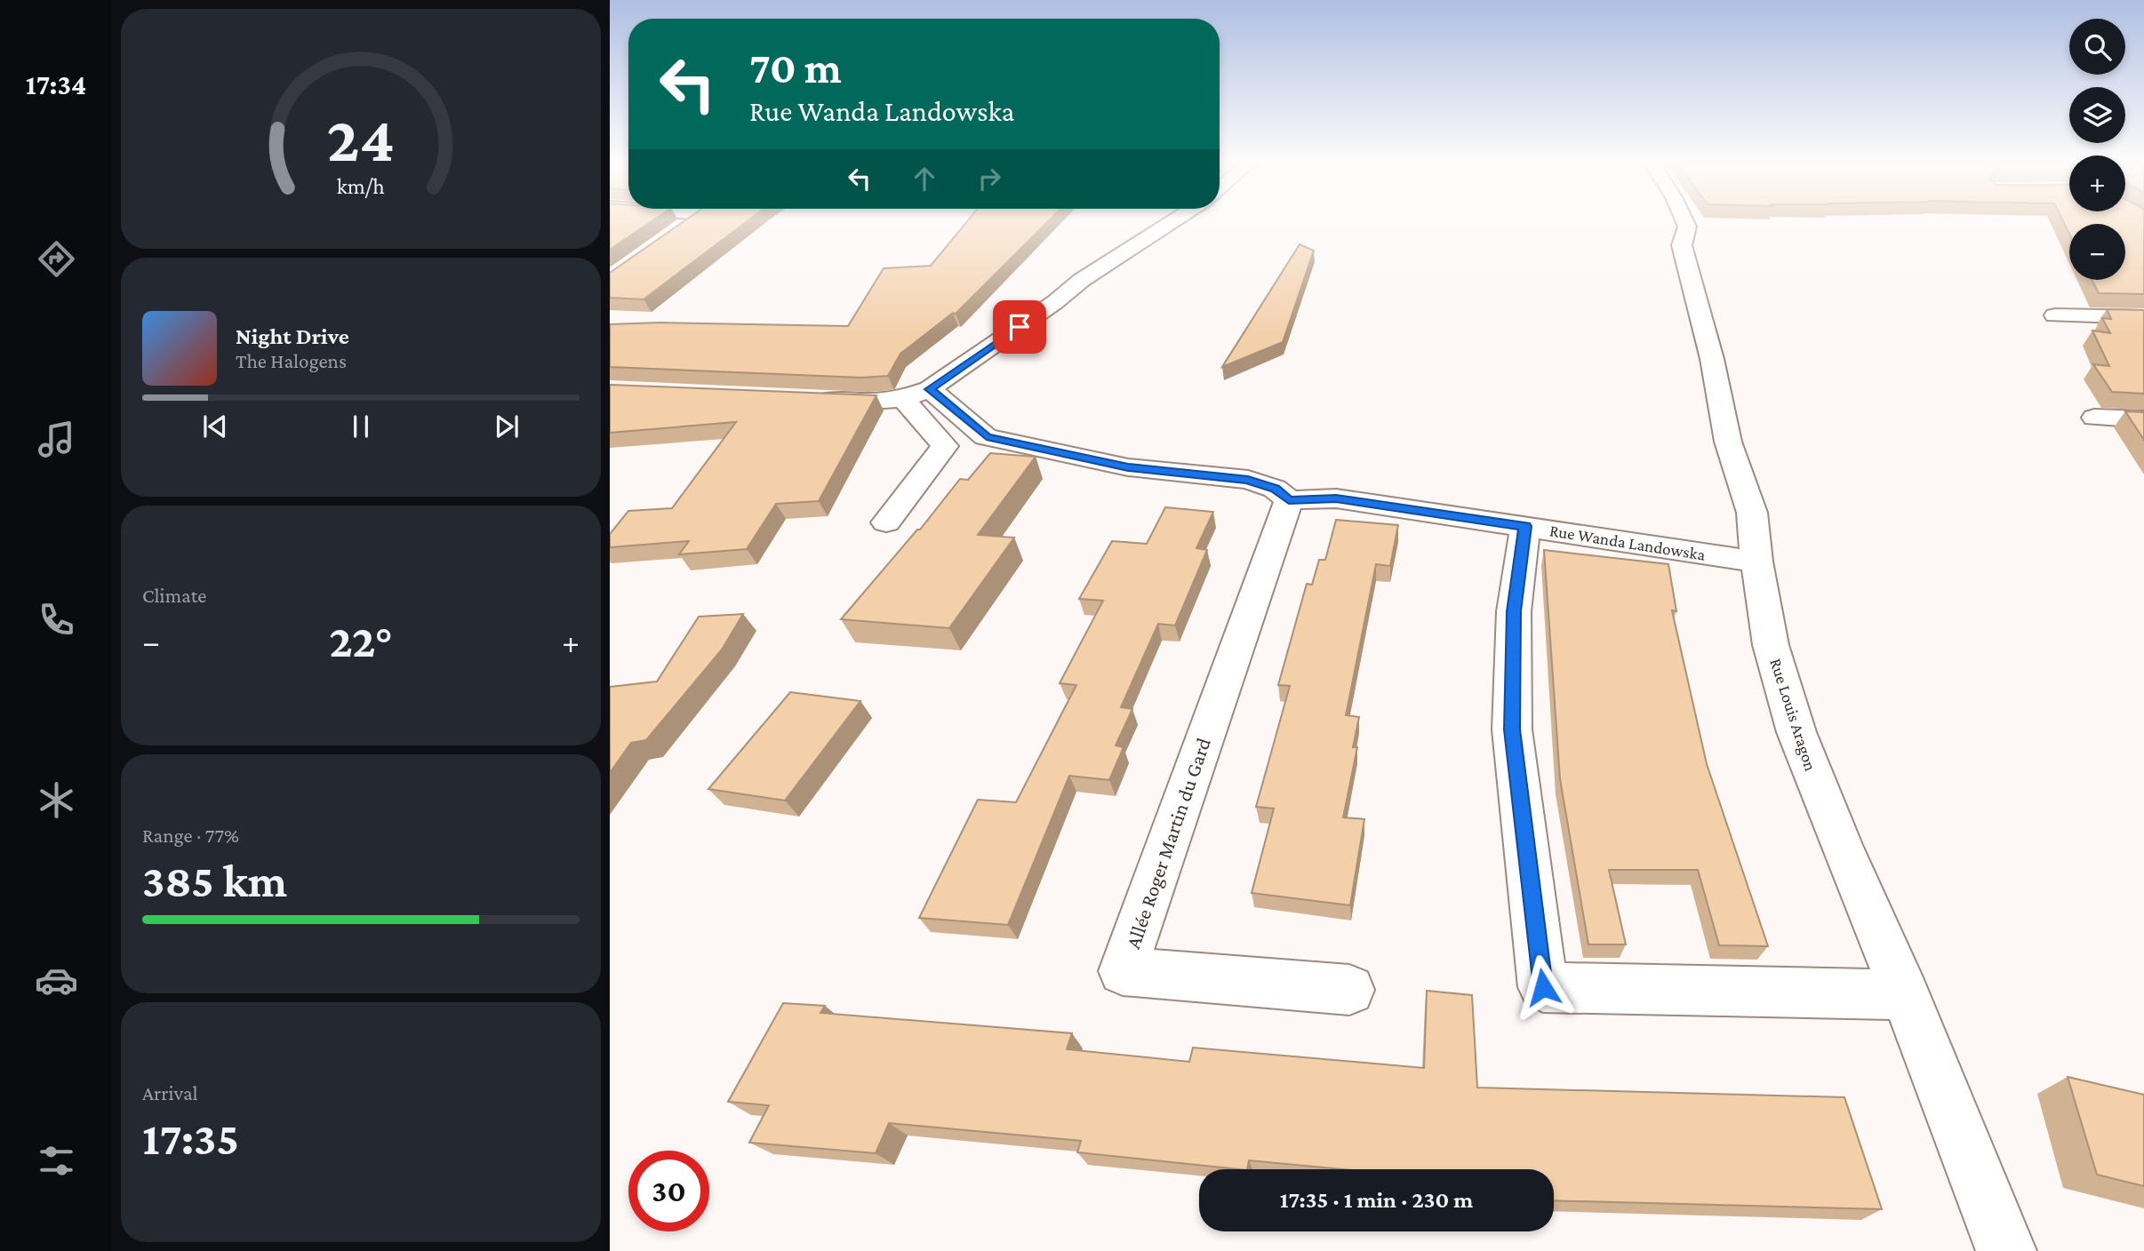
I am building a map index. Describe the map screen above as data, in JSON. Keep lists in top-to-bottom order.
{
  "streets": {
    "street": ["Rue Wanda Landowska", "Rue Louis Aragon", "Allée Roger Martin du Gard"]
  },
  "crossings": [
    ["Rue Wanda Landowska", "Rue Louis Aragon"],
    ["Rue Wanda Landowska", "Allée Roger Martin du Gard"]
  ],
  "page": {
    "tabs": "17:34",
    "map_buttons": ["+", "−"],
    "turn": ["70 m", "Rue Wanda Landowska"],
    "song": ["Night Drive", "The Halogens"],
    "tile": [
      "Climate",
      ["Range · 77%", "385 km"],
      ["Arrival", "17:35"]
    ],
    "heat": ["−", "22°", "+"],
    "limit": "30",
    "trip": "17:35 · 1 min · 230 m",
    "gauge": ["24", "km/h"]
  }
}
